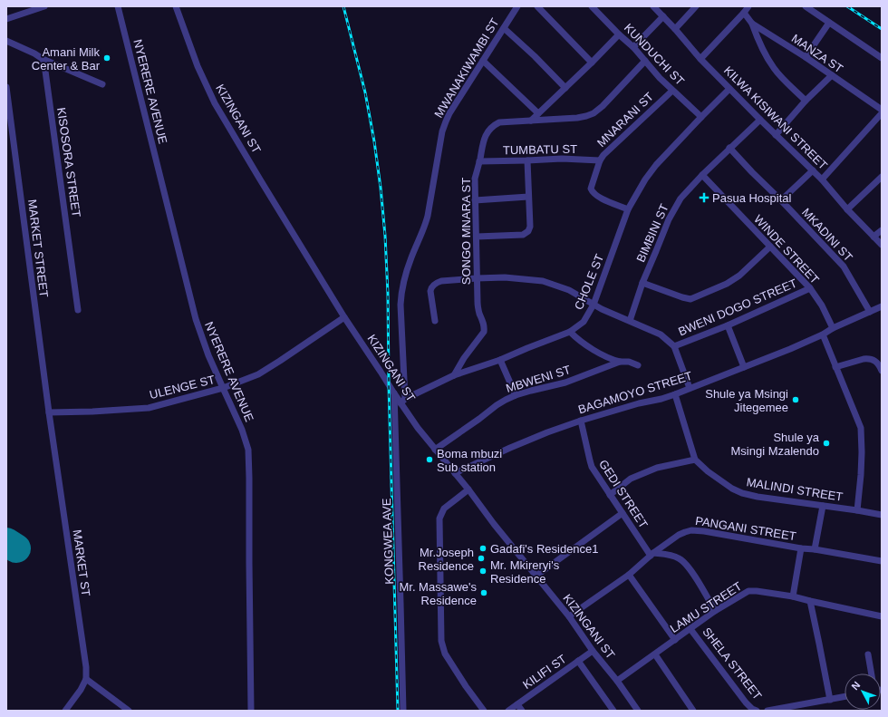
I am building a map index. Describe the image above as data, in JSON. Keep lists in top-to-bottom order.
{
  "streets": {
    "street": [
      "MANZA ST",
      "KUNDUCHI ST",
      "MWANAKIWAMBI ST",
      "NYERERE AVENUE",
      "KILWA KISIWANI STREET",
      "KIZINGANI ST",
      "MNARANI ST",
      "TUMBATU ST",
      "KISOSORA STREET",
      "SONGO MNARA ST",
      "BIMBINI ST",
      "MKADINI ST",
      "MARKET STREET",
      "WINDE STREET",
      "CHOLE ST",
      "BWENI DOGO STREET",
      "MBWENI ST",
      "ULENGE ST",
      "BAGAMOYO STREET",
      "MALINDI STREET",
      "GEDI STREET",
      "PANGANI STREET",
      "KONGWEA AVE",
      "MARKET ST",
      "LAMU STREET",
      "SHELA STREET",
      "KILIFI ST"
    ]
  },
  "crossings": [
    ["KUNDUCHI ST", "MNARANI ST"],
    ["KUNDUCHI ST", "SONGO MNARA ST"],
    ["KUNDUCHI ST", "CHOLE ST"],
    ["MWANAKIWAMBI ST", "KIZINGANI ST"],
    ["MWANAKIWAMBI ST", "CHOLE ST"],
    ["NYERERE AVENUE", "ULENGE ST"],
    ["KILWA KISIWANI STREET", "BIMBINI ST"],
    ["KILWA KISIWANI STREET", "CHOLE ST"],
    ["KIZINGANI ST", "CHOLE ST"],
    ["KIZINGANI ST", "MBWENI ST"],
    ["KIZINGANI ST", "ULENGE ST"],
    ["KIZINGANI ST", "BAGAMOYO STREET"],
    ["KIZINGANI ST", "PANGANI STREET"],
    ["KIZINGANI ST", "KONGWEA AVE"],
    ["KIZINGANI ST", "LAMU STREET"],
    ["KIZINGANI ST", "KILIFI ST"],
    ["MNARANI ST", "TUMBATU ST"],
    ["MNARANI ST", "CHOLE ST"],
    ["TUMBATU ST", "SONGO MNARA ST"],
    ["SONGO MNARA ST", "CHOLE ST"],
    ["BIMBINI ST", "MKADINI ST"],
    ["BIMBINI ST", "WINDE STREET"],
    ["MKADINI ST", "BAGAMOYO STREET"],
    ["MARKET STREET", "ULENGE ST"],
    ["MARKET STREET", "MARKET ST"],
    ["WINDE STREET", "BWENI DOGO STREET"],
    ["WINDE STREET", "BAGAMOYO STREET"],
    ["ULENGE ST", "MARKET ST"],
    ["BAGAMOYO STREET", "MALINDI STREET"],
    ["BAGAMOYO STREET", "GEDI STREET"],
    ["GEDI STREET", "PANGANI STREET"],
    ["LAMU STREET", "SHELA STREET"]
  ],
  "places": {
    "other": [
      "Amani Milk Center & Bar",
      "Shule ya Msingi Jitegemee",
      "Shule ya Msingi Mzalendo",
      "Boma mbuzi Sub station",
      "Gadafi's Residence1",
      "Mr.Joseph Residence",
      "Mr. Mkireryi's Residence",
      "Mr. Massawe's Residence"
    ],
    "health": ["Pasua Hospital"]
  },
  "north": "top left"
}
